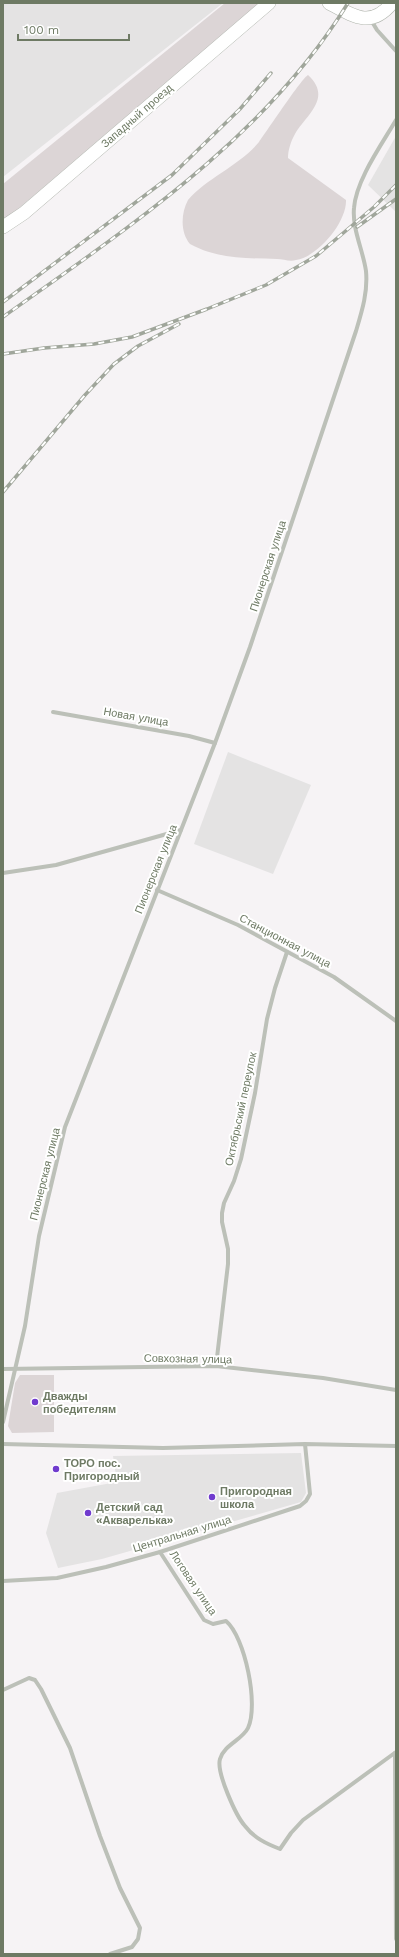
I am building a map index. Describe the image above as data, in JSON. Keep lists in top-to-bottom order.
{
  "streets": {
    "main road": ["Западный проезд"],
    "street": [
      "Пионерская улица",
      "Новая улица",
      "Станционная улица",
      "Октябрьский переулок",
      "Совхозная улица",
      "Центральная улица",
      "Логовая улица"
    ]
  },
  "crossings": [
    ["Пионерская улица", "Новая улица"],
    ["Пионерская улица", "Станционная улица"],
    ["Пионерская улица", "Совхозная улица"],
    ["Станционная улица", "Октябрьский переулок"],
    ["Октябрьский переулок", "Совхозная улица"],
    ["Центральная улица", "Логовая улица"]
  ],
  "places": [
    "Дважды победителям",
    "ТОРО пос. Пригородный",
    "Пригородная школа",
    "Детский сад «Акварелька»"
  ],
  "scale_bar": "100 m"
}
